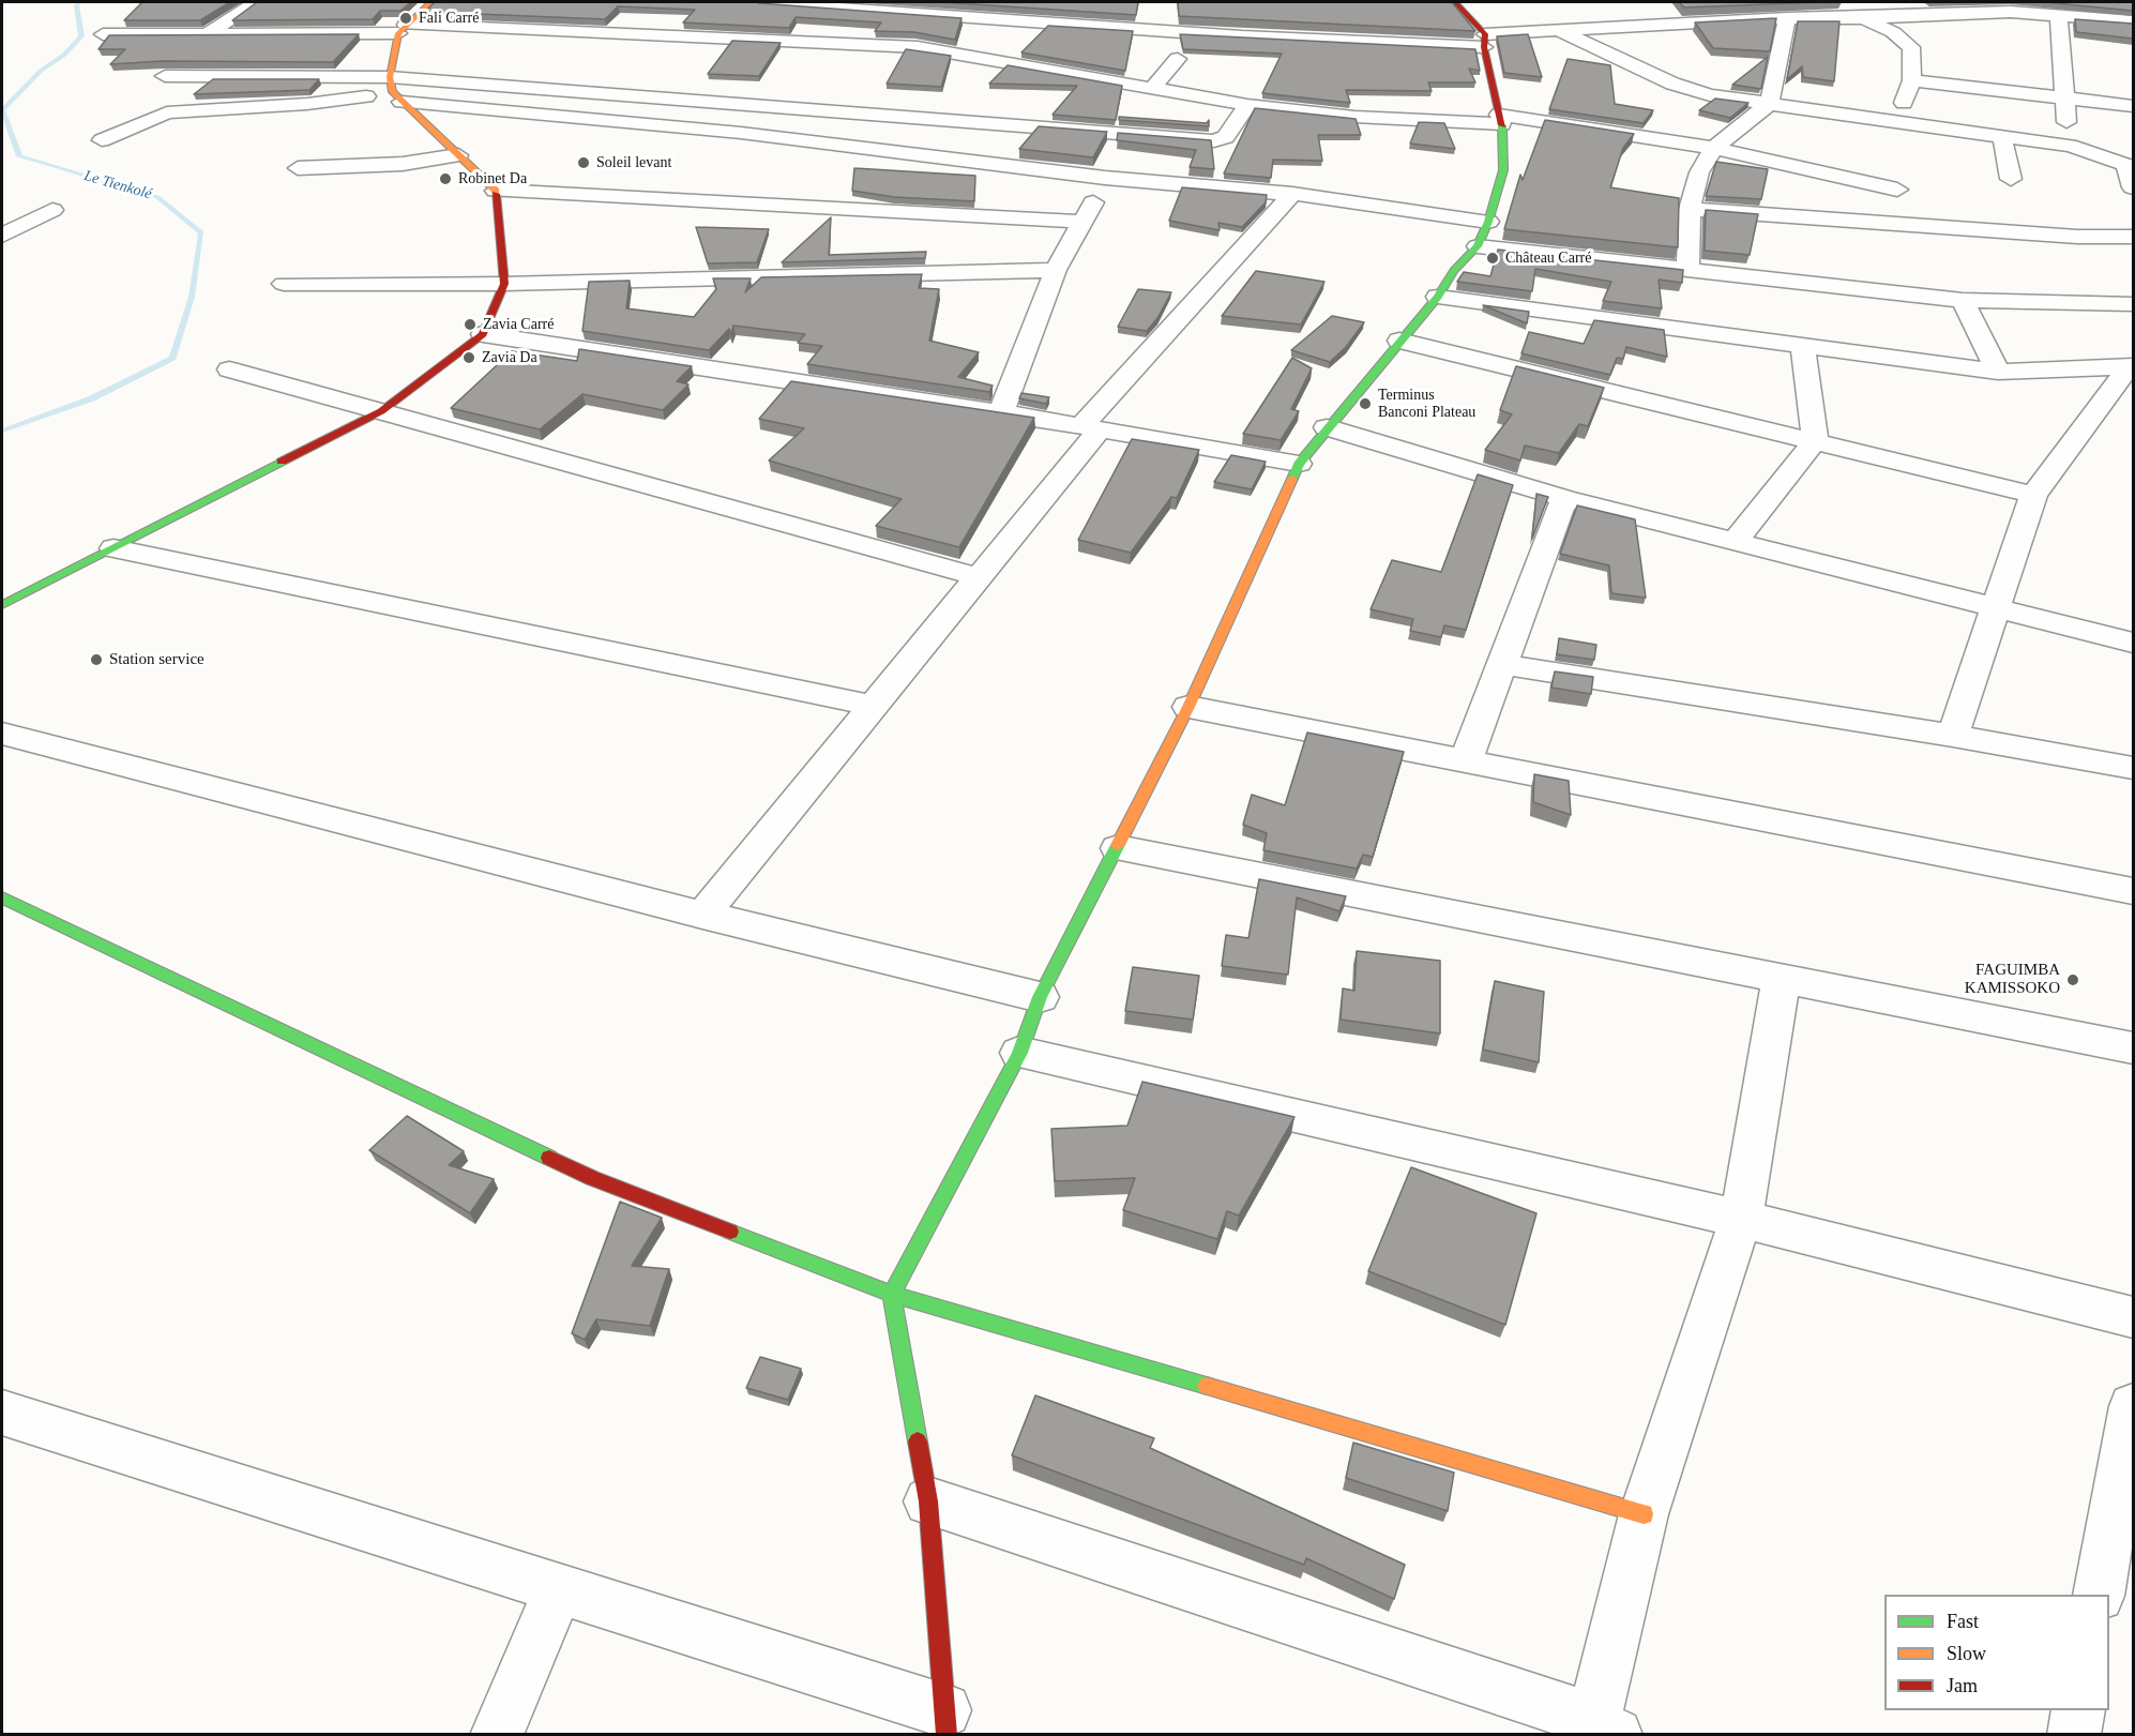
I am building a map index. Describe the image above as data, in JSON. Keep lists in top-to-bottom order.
{
  "water": ["Le Tienkolé"],
  "places": [
    "Fali Carré",
    "Soleil levant",
    "Robinet Da",
    "Château Carré",
    "Zavia Carré",
    "Zavia Da",
    "Terminus Banconi Plateau",
    "Station service",
    "FAGUIMBA KAMISSOKO"
  ],
  "legend": ["Fast", "Slow", "Jam"]
}
